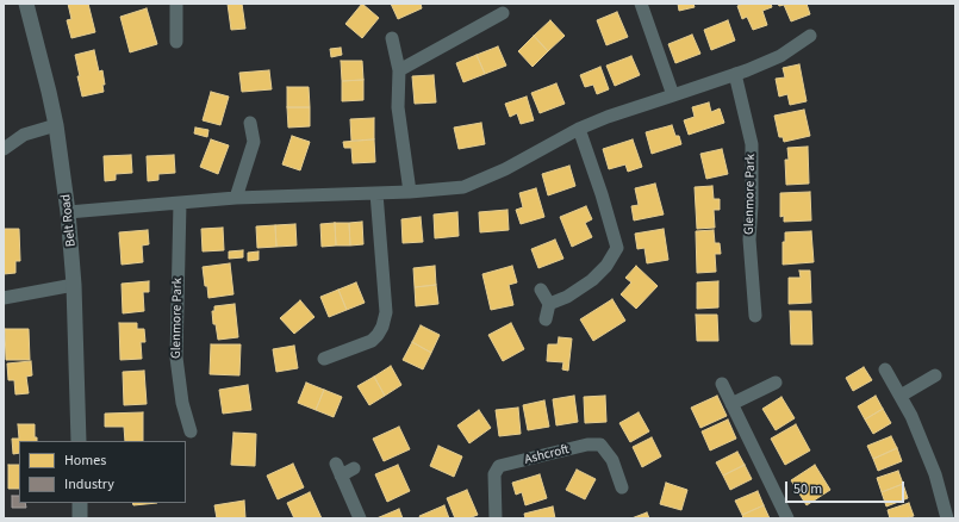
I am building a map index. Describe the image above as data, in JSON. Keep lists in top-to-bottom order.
{
  "streets": {
    "street": ["Glenmore Park", "Belt Road", "Ashcroft"]
  },
  "legend": ["Homes", "Industry"],
  "scale_bar": "50 m"
}
